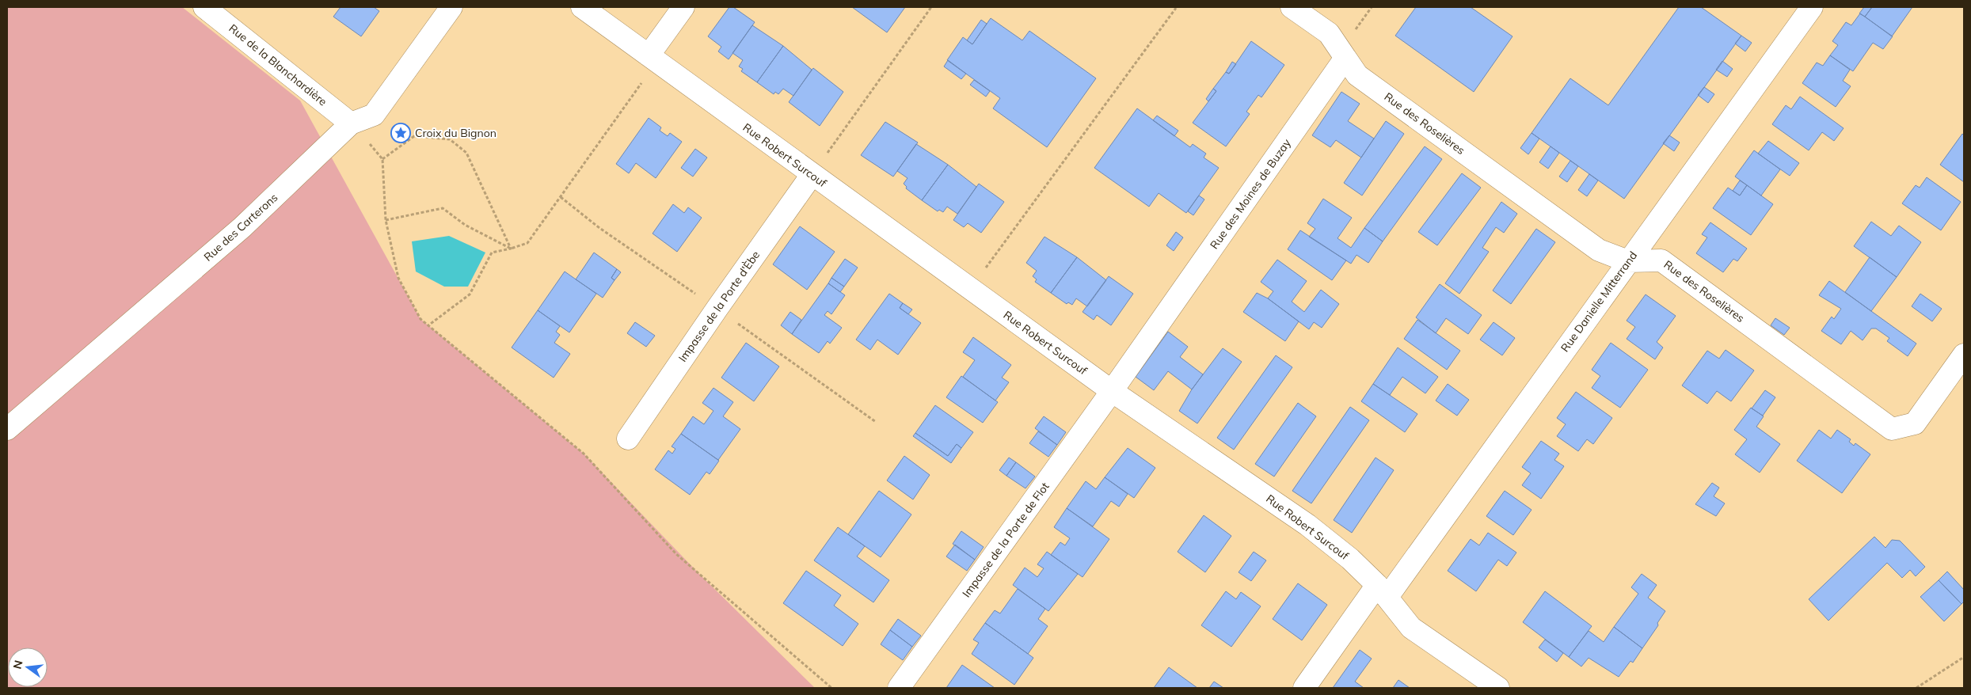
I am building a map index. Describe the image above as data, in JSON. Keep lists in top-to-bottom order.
{
  "streets": {
    "street": [
      "Rue de la Blanchardière",
      "Rue des Roselières",
      "Rue Robert Surcouf",
      "Rue des Moines de Buzay",
      "Rue des Carterons",
      "Rue Danielle Mitterrand",
      "Impasse de la Porte d'Èbe",
      "Impasse de la Porte de Flot"
    ]
  },
  "crossings": [
    ["Rue de la Blanchardière", "Rue des Carterons"],
    ["Rue des Roselières", "Rue des Moines de Buzay"],
    ["Rue des Roselières", "Rue Danielle Mitterrand"],
    ["Rue Robert Surcouf", "Rue des Moines de Buzay"],
    ["Rue Robert Surcouf", "Rue Danielle Mitterrand"],
    ["Rue Robert Surcouf", "Impasse de la Porte d'Èbe"],
    ["Rue Robert Surcouf", "Impasse de la Porte de Flot"],
    ["Rue des Moines de Buzay", "Impasse de la Porte de Flot"]
  ],
  "places": {
    "place": ["Croix du Bignon"]
  },
  "north": "left"
}
